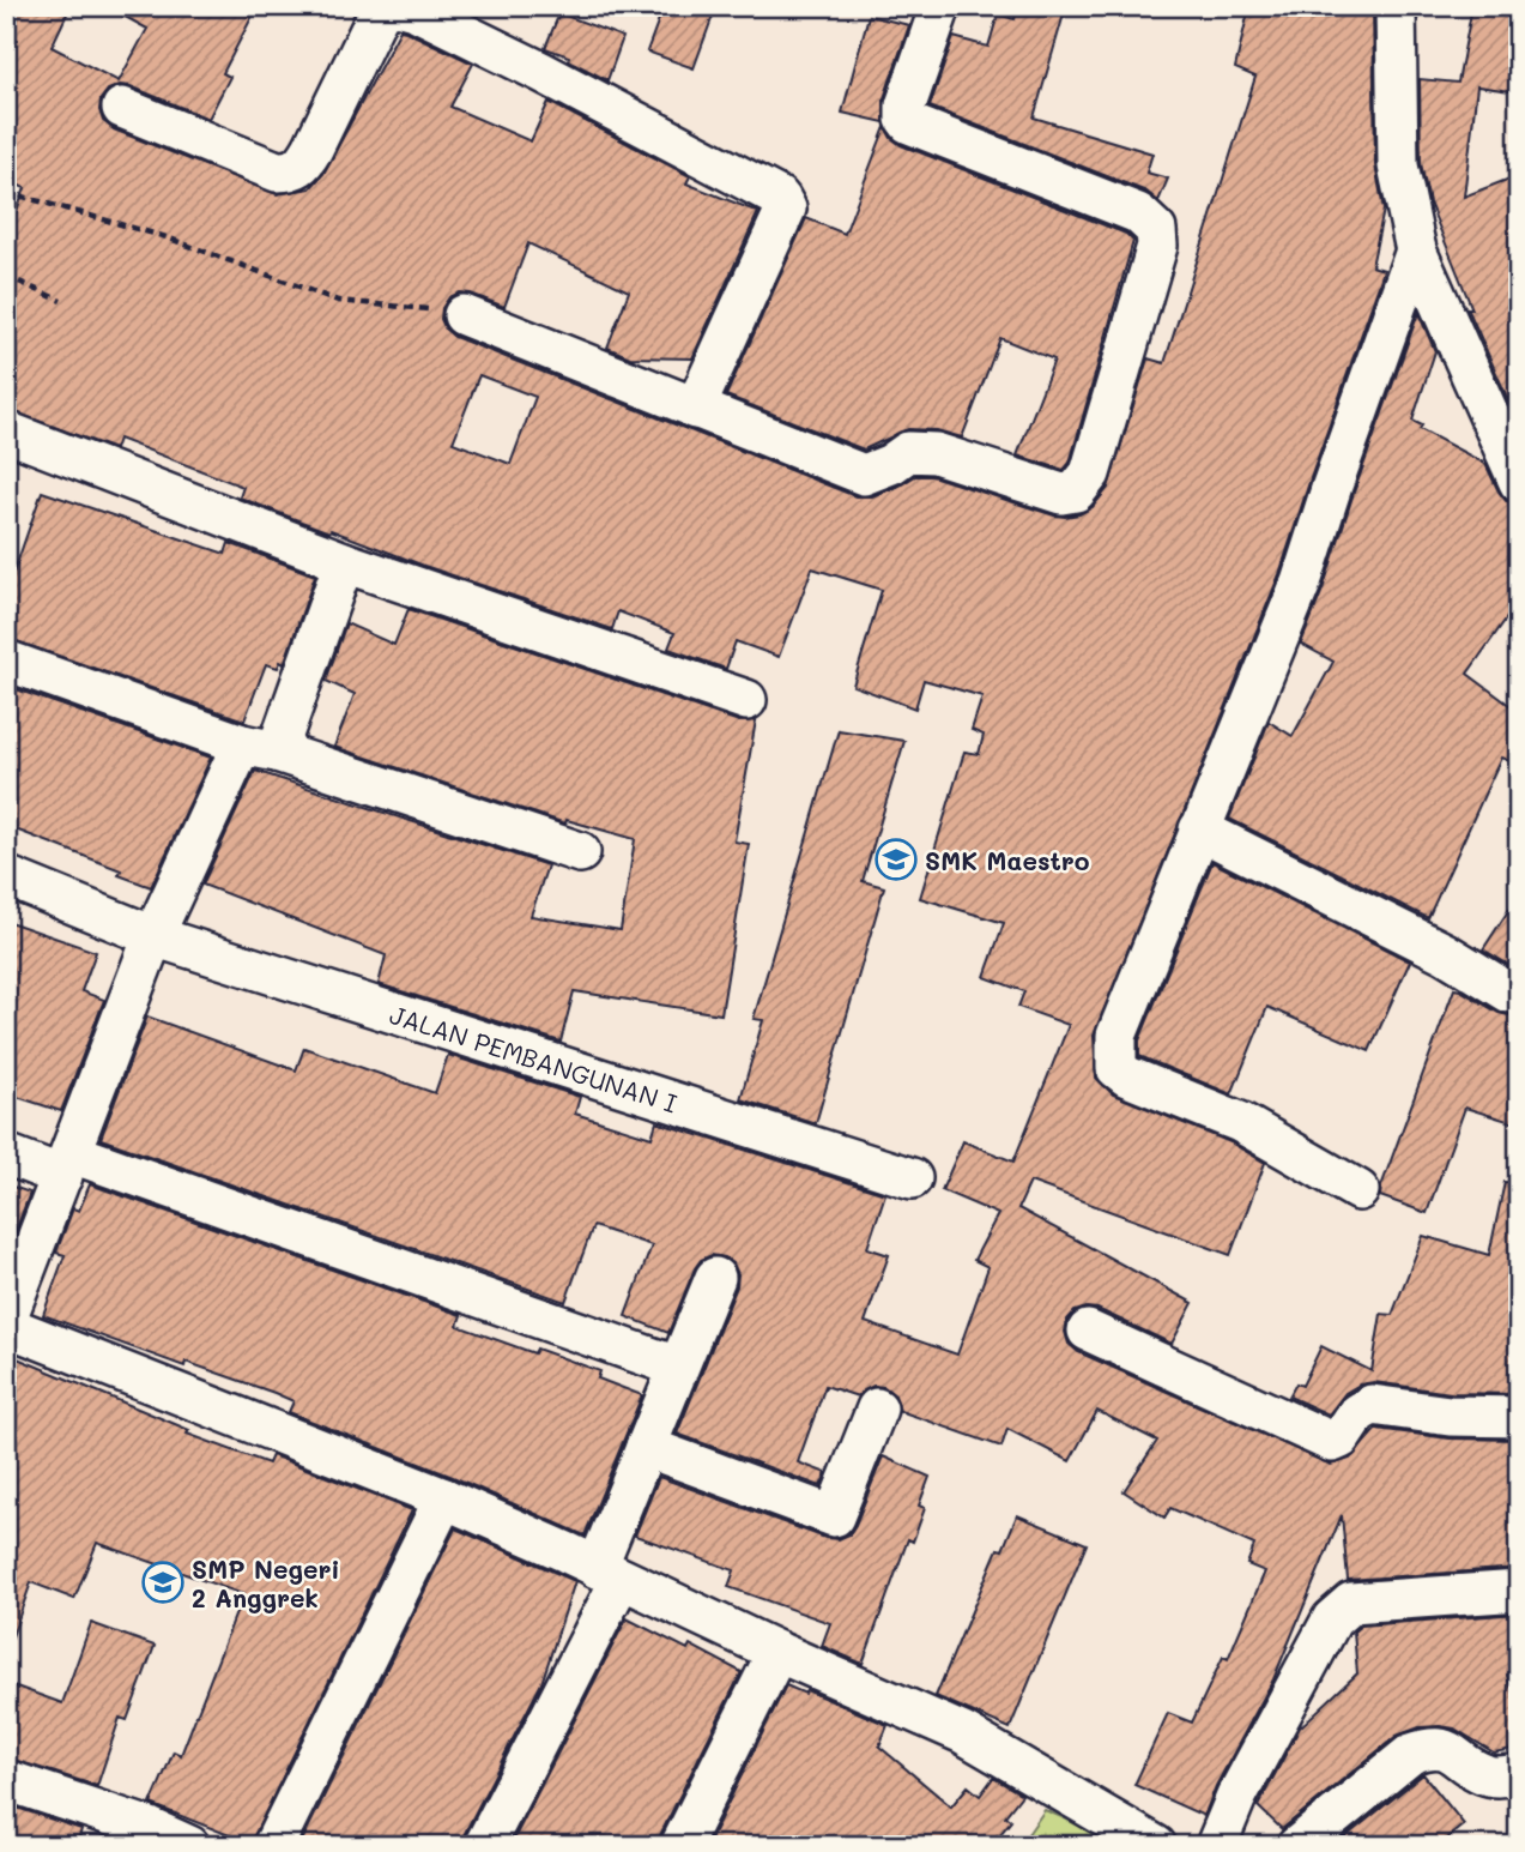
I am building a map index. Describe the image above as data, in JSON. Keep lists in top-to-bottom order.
{
  "streets": {
    "street": ["JALAN PEMBANGUNAN I"]
  },
  "places": {
    "school or university": ["SMK Maestro", "SMP Negeri 2 Anggrek"]
  }
}
